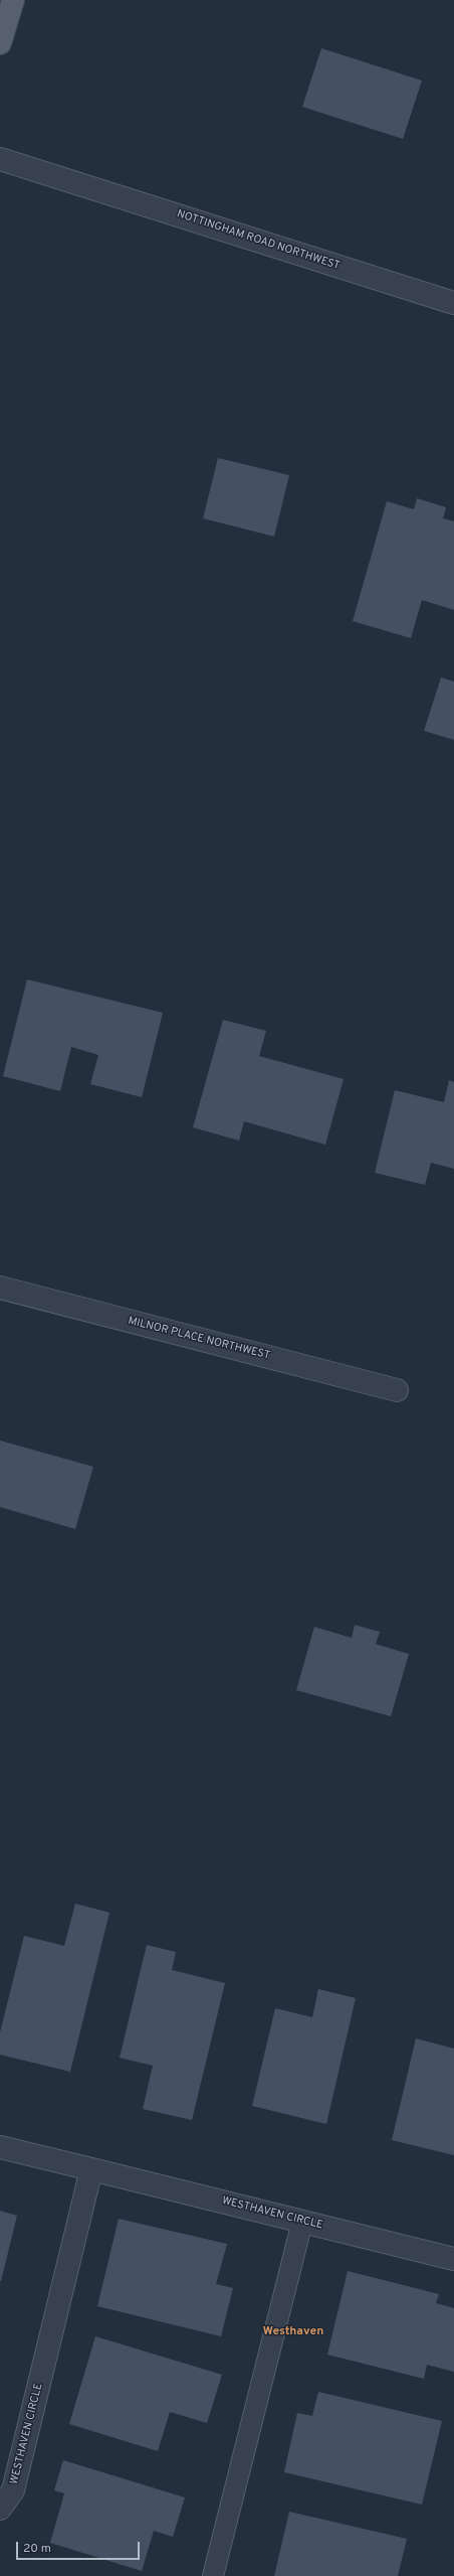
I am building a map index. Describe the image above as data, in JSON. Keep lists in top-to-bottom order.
{
  "streets": {
    "street": ["NOTTINGHAM ROAD NORTHWEST", "MILNOR PLACE NORTHWEST", "WESTHAVEN CIRCLE"]
  },
  "districts": ["Westhaven"],
  "scale_bar": "20 m"
}
